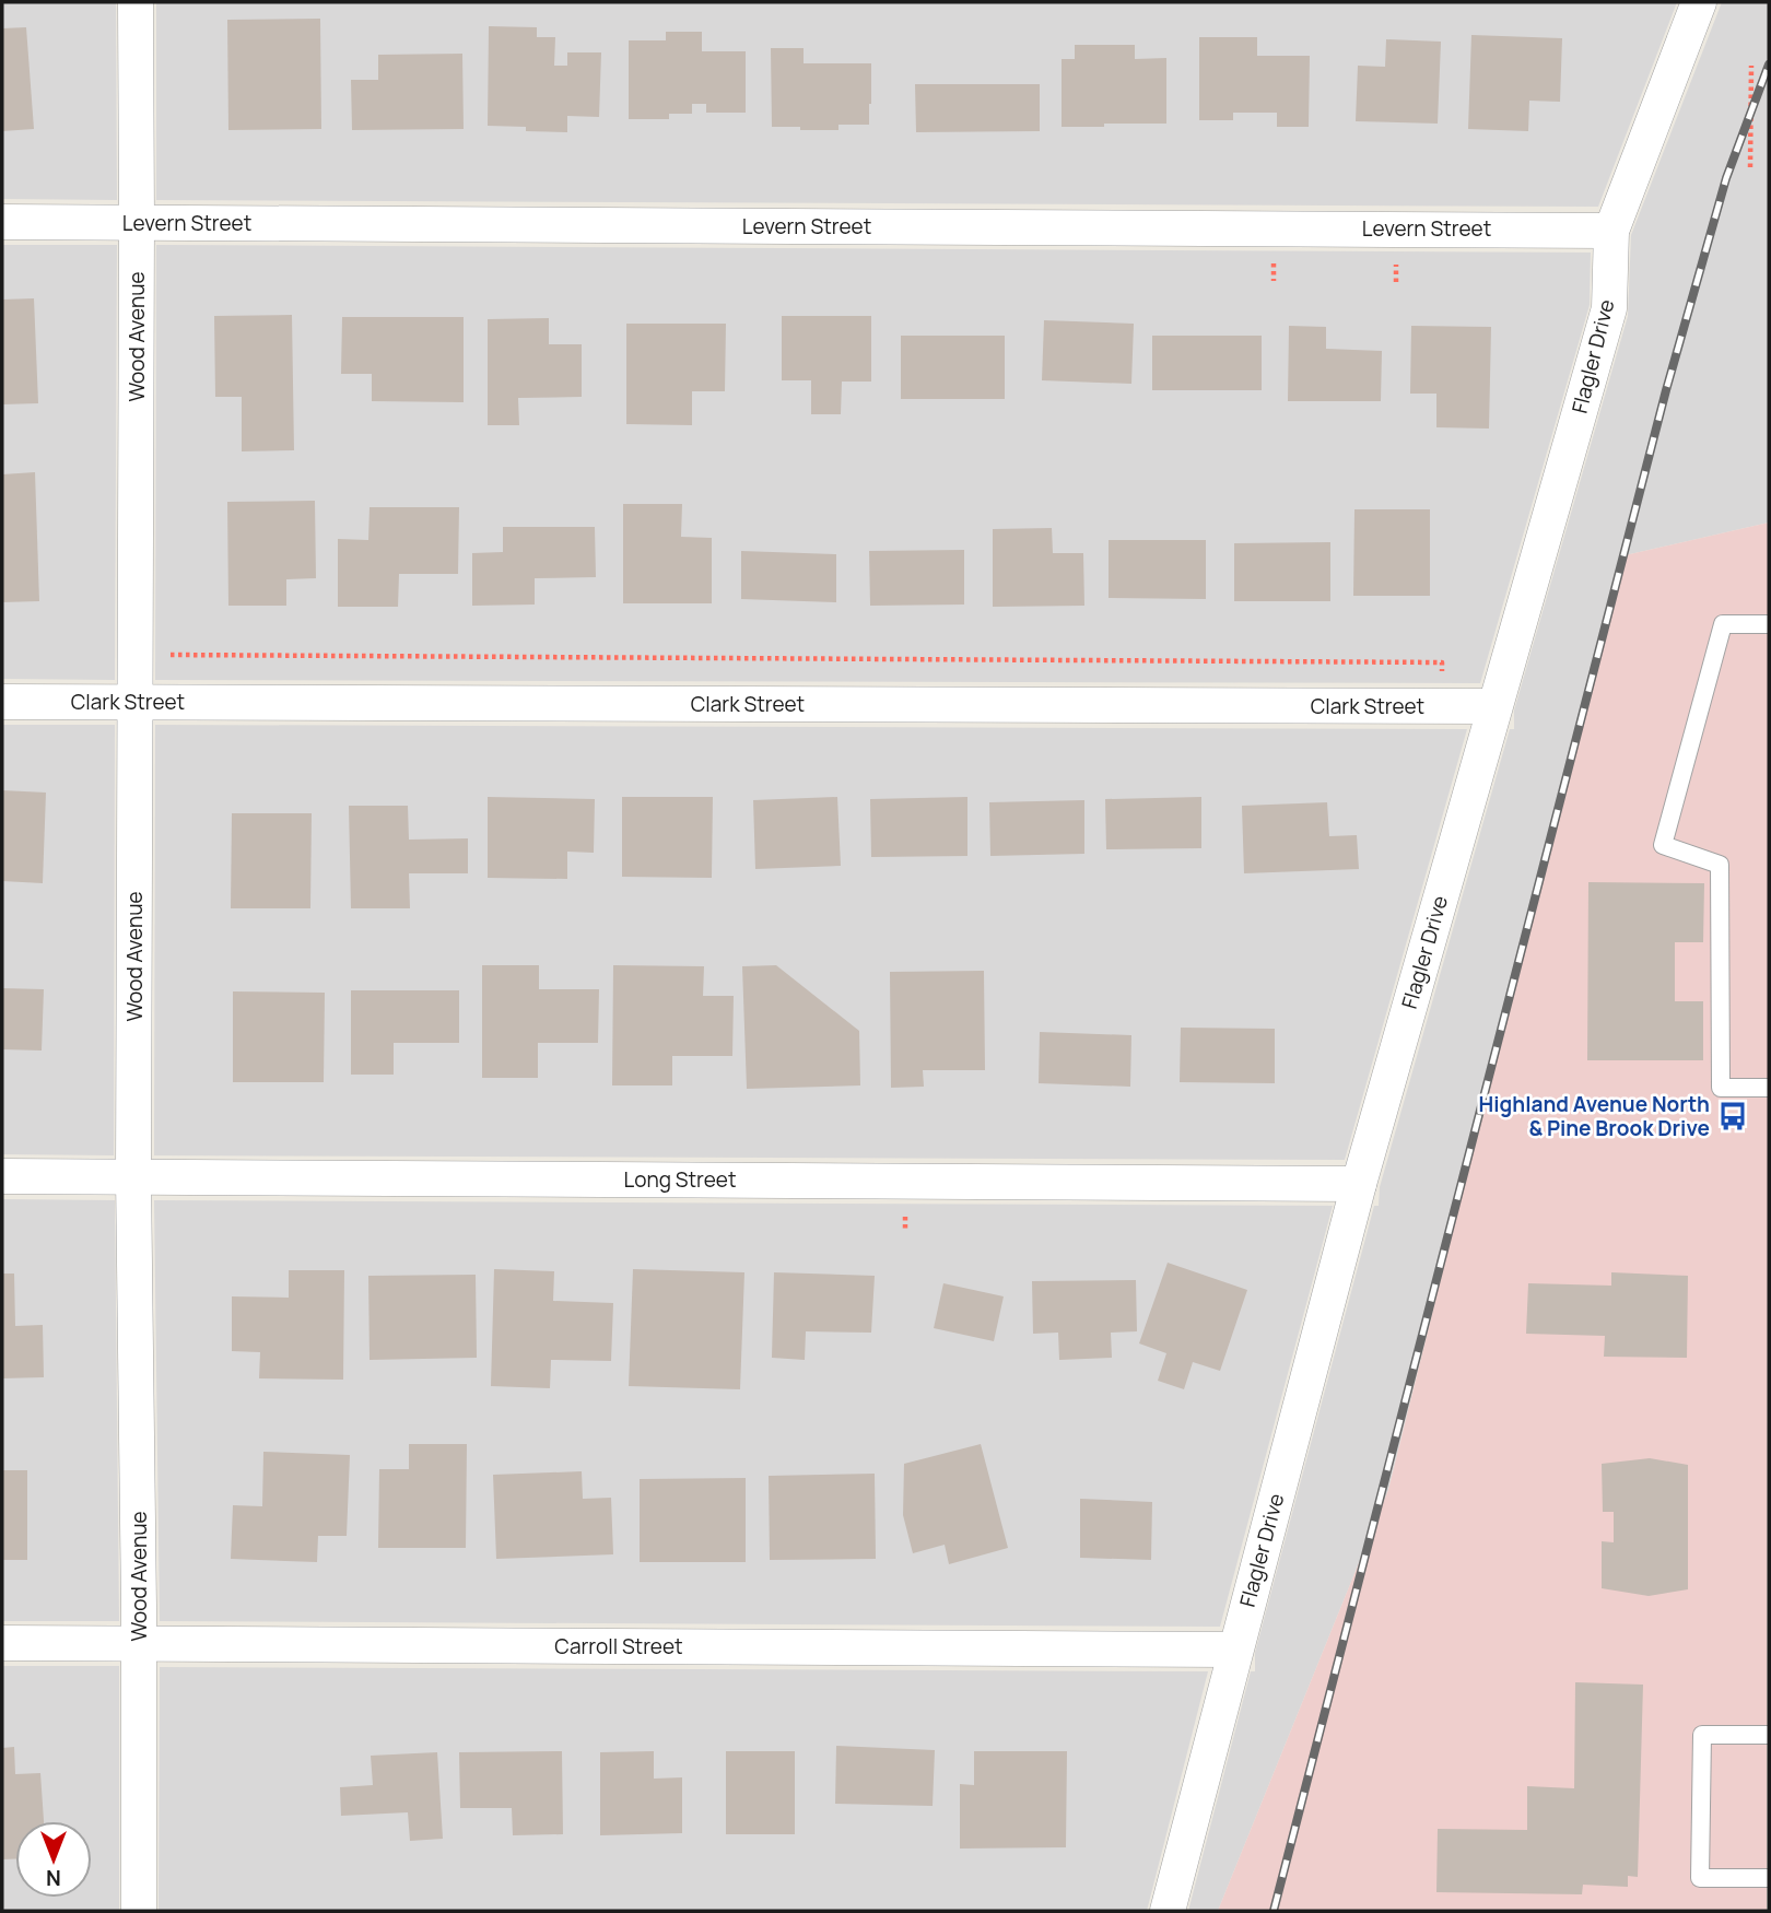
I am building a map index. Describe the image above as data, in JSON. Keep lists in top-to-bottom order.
{
  "streets": {
    "street": [
      "Levern Street",
      "Wood Avenue",
      "Flagler Drive",
      "Clark Street",
      "Long Street",
      "Carroll Street"
    ]
  },
  "crossings": [
    ["Levern Street", "Wood Avenue"],
    ["Levern Street", "Flagler Drive"],
    ["Wood Avenue", "Clark Street"],
    ["Wood Avenue", "Long Street"],
    ["Wood Avenue", "Carroll Street"],
    ["Flagler Drive", "Clark Street"],
    ["Flagler Drive", "Long Street"],
    ["Flagler Drive", "Carroll Street"]
  ],
  "places": {
    "bus stop": ["Highland Avenue North & Pine Brook Drive"]
  },
  "north": "bottom"
}
